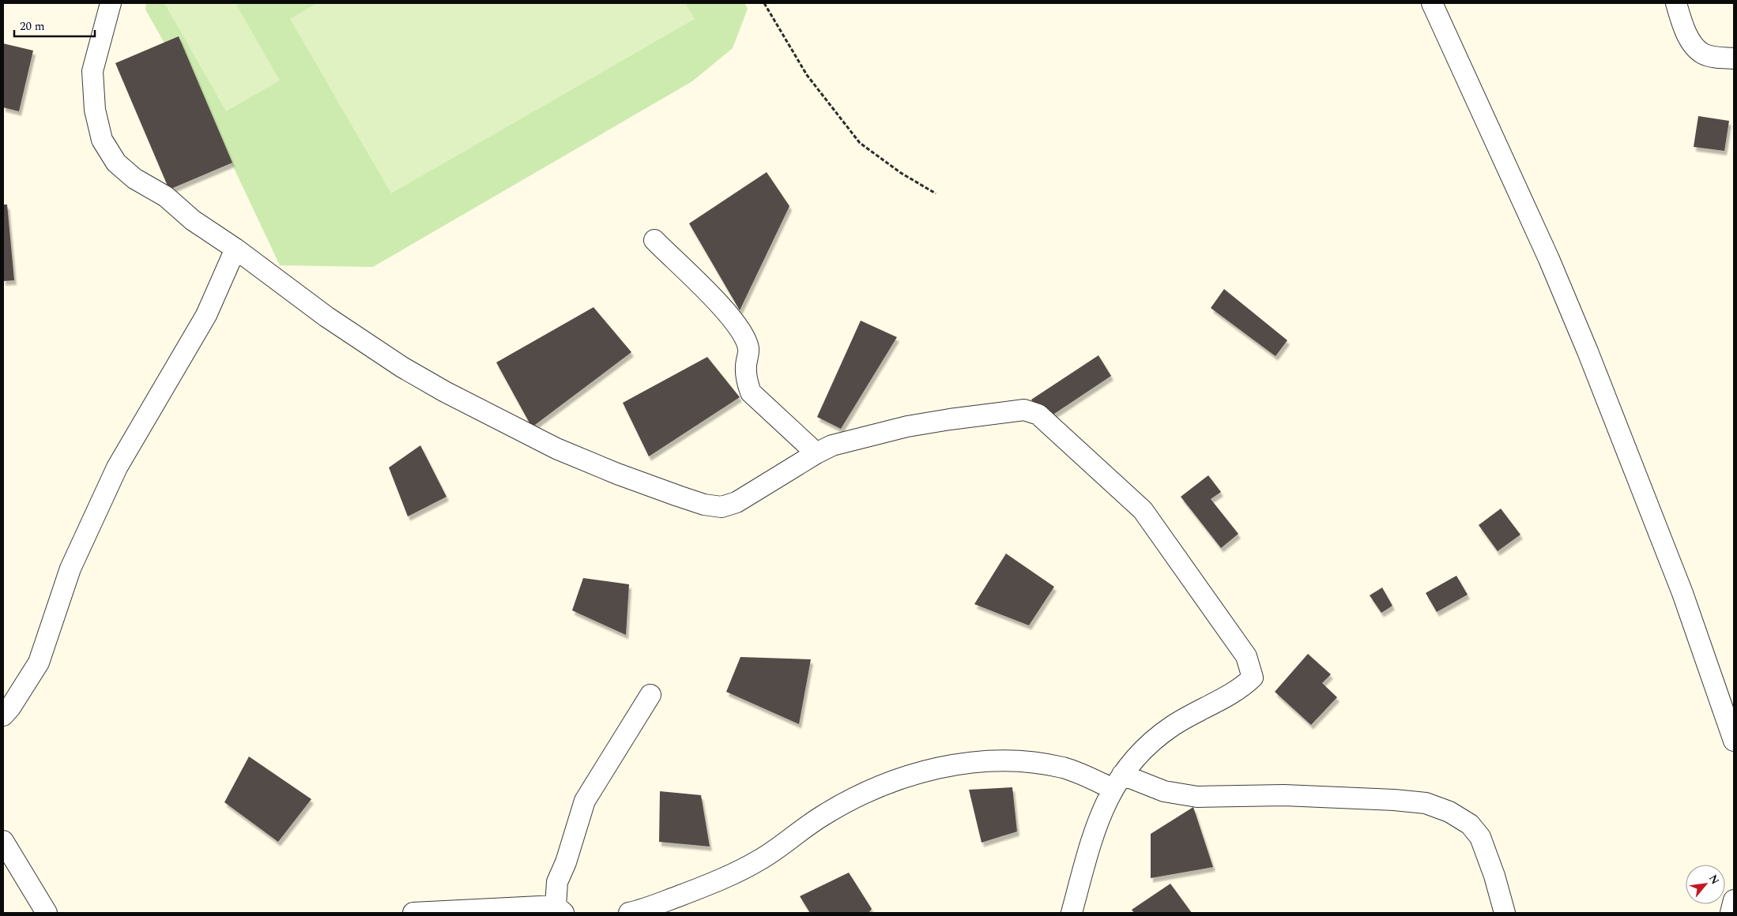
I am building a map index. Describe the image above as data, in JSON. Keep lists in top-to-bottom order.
{
  "scale_bar": "20 m",
  "north": "top right"
}
